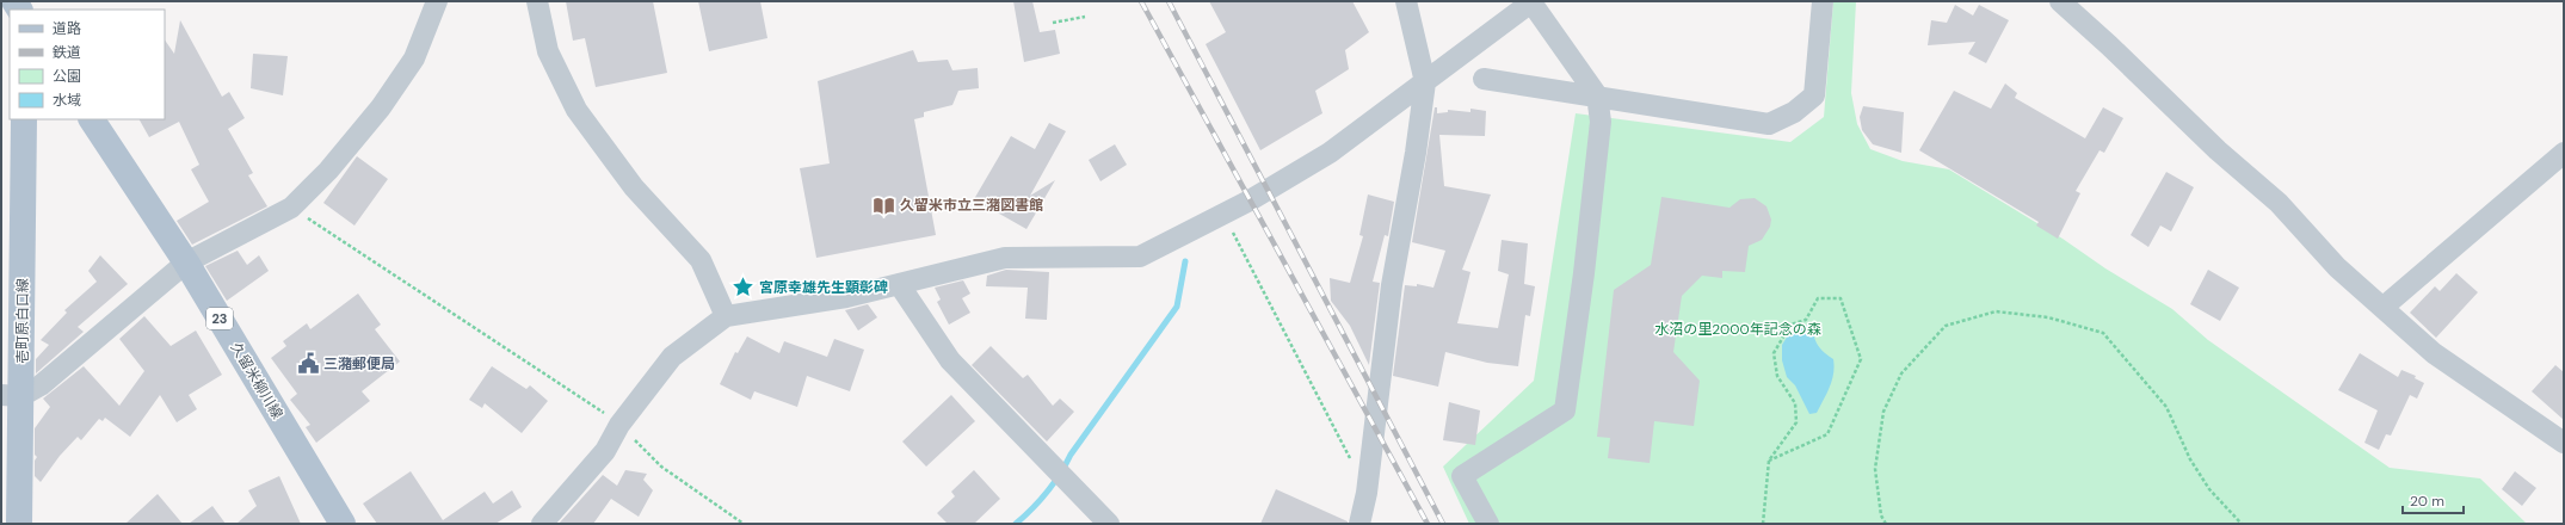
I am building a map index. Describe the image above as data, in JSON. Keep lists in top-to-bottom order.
{
  "streets": {
    "main road": ["23", "壱町原白口線", "久留米柳川線"]
  },
  "parks": ["水沼の里2000年記念の森"],
  "places": {
    "library": ["久留米市立三潴図書館"],
    "place": ["宮原幸雄先生顕彰碑"],
    "public building": ["三潴郵便局"]
  },
  "legend": [
    "道路",
    "鉄道",
    "公園",
    "水域"
  ],
  "scale_bar": "20 m"
}
